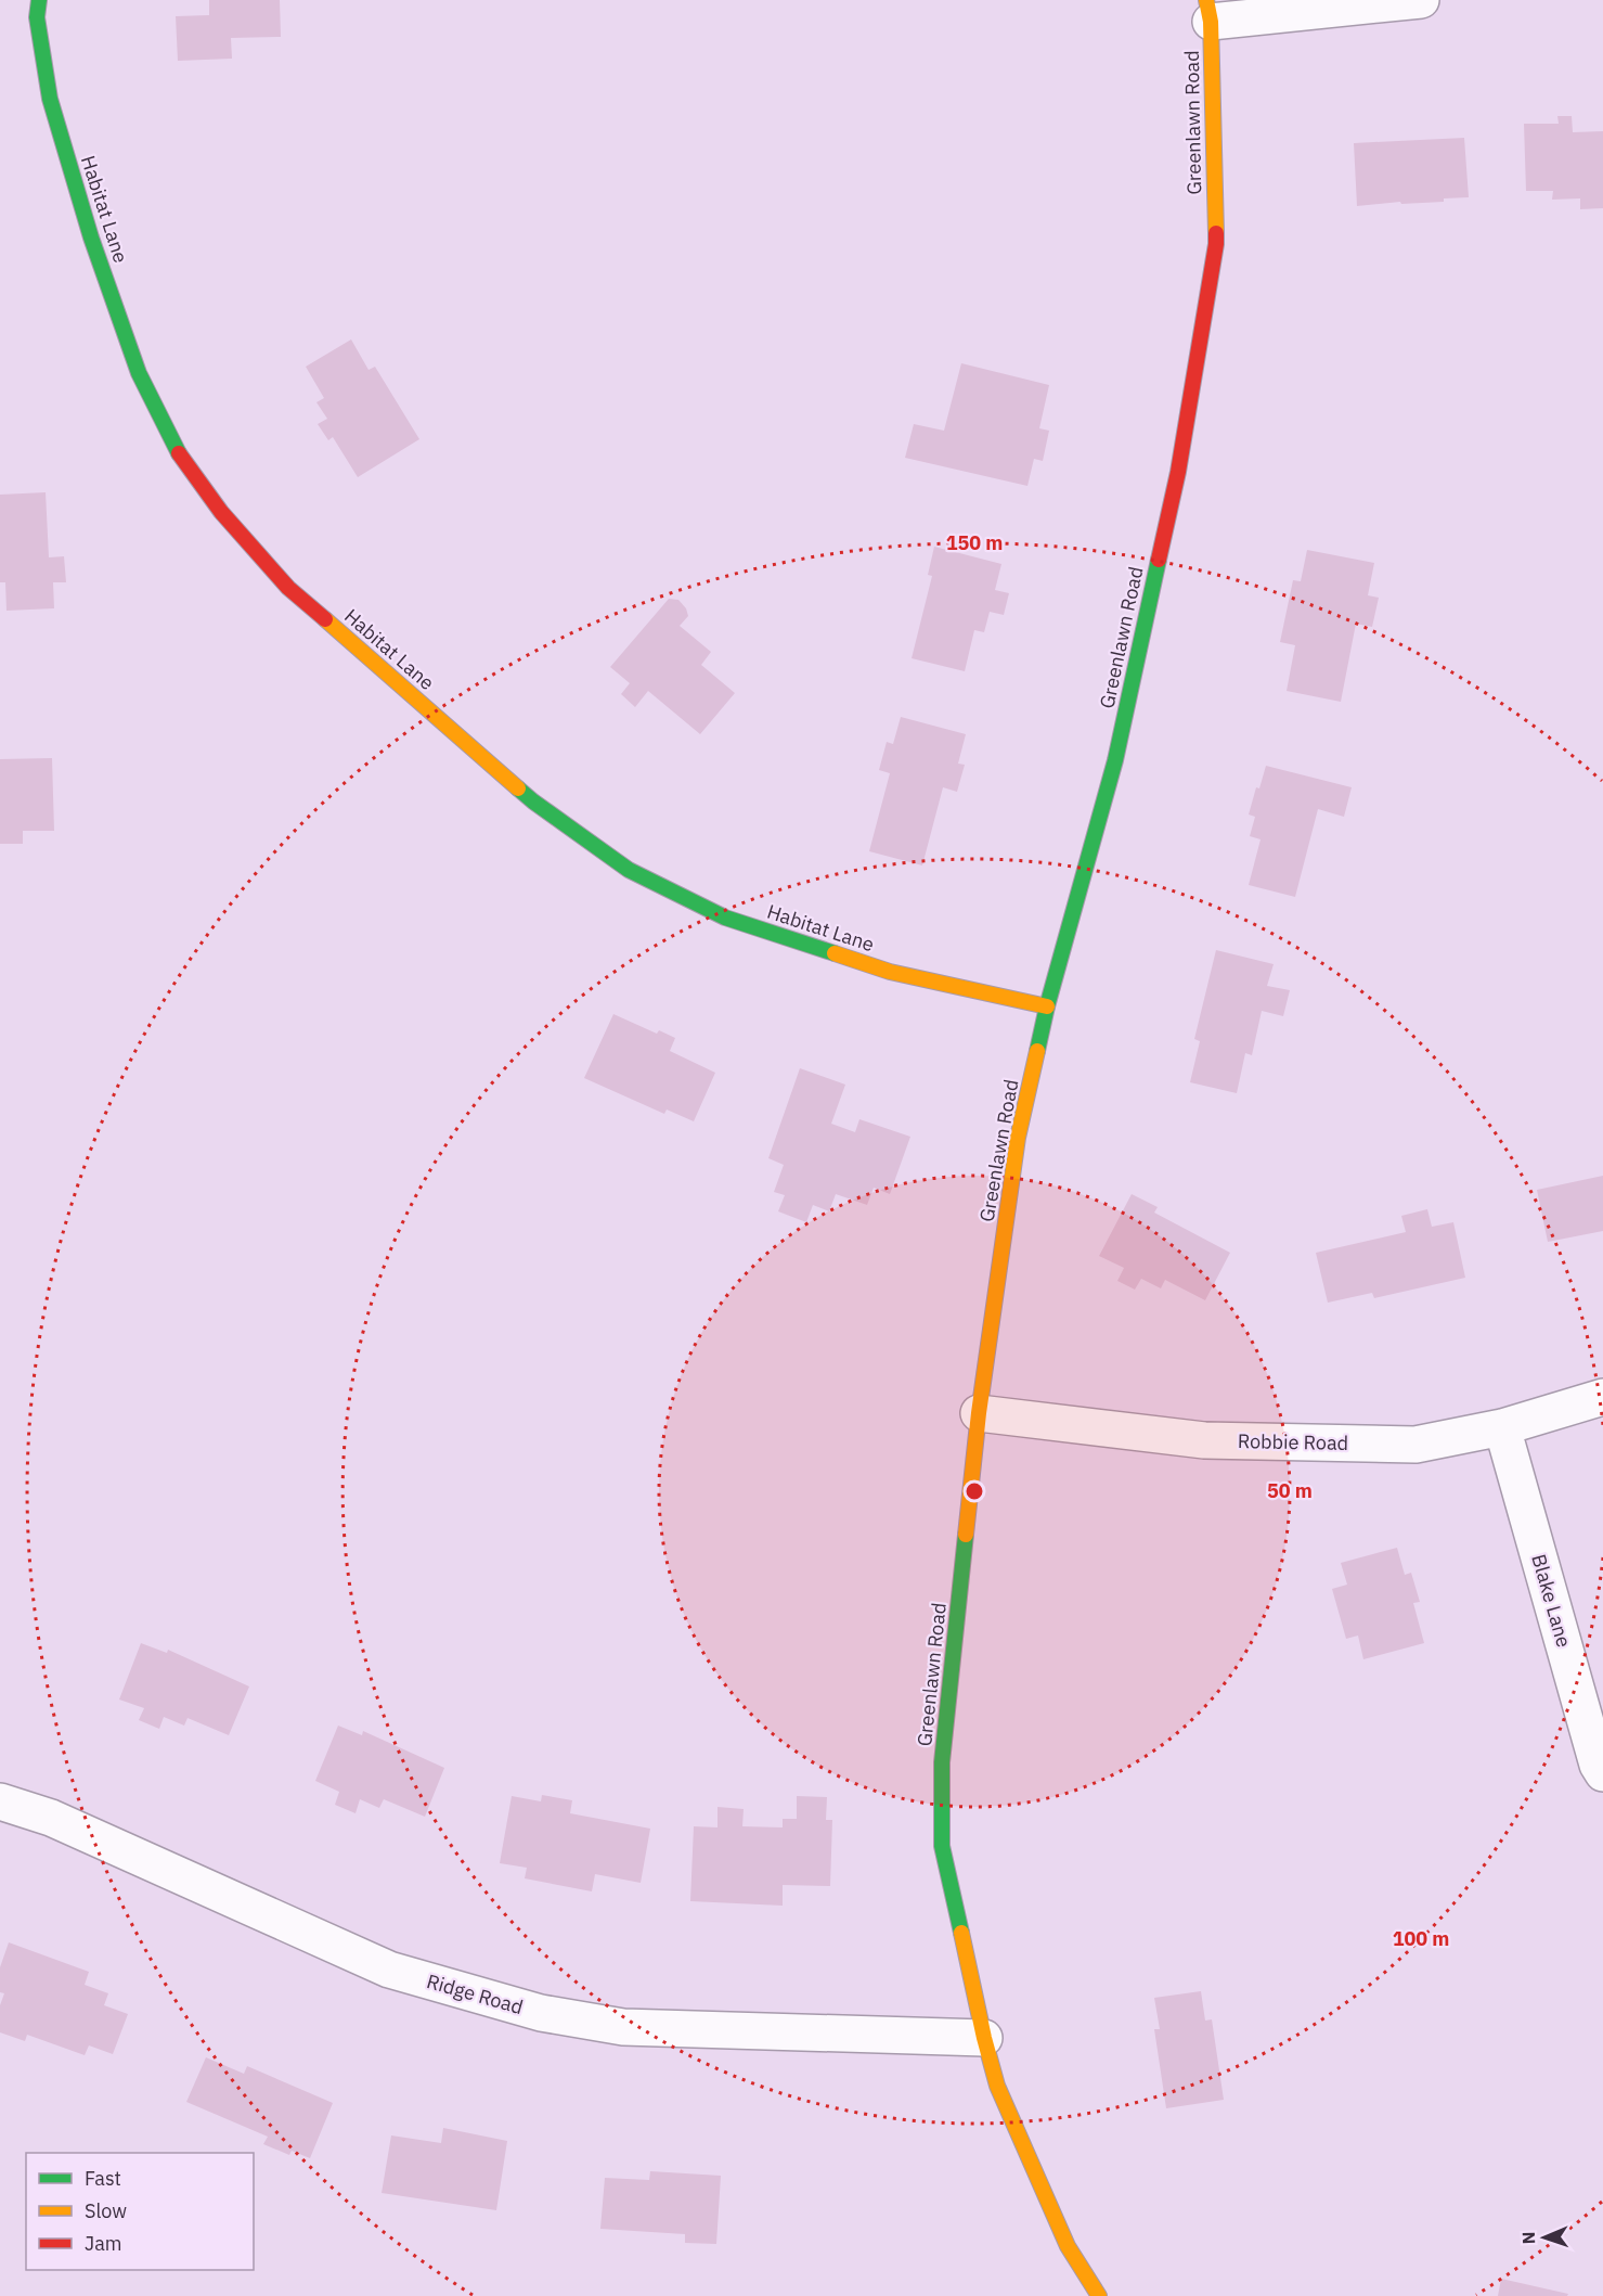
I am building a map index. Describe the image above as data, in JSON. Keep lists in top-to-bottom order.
{
  "streets": {
    "street": [
      "Greenlawn Road",
      "Habitat Lane",
      "Robbie Road",
      "Blake Lane",
      "Ridge Road"
    ]
  },
  "crossings": [
    ["Greenlawn Road", "Habitat Lane"],
    ["Greenlawn Road", "Robbie Road"],
    ["Greenlawn Road", "Ridge Road"],
    ["Robbie Road", "Blake Lane"]
  ],
  "legend": ["Fast", "Slow", "Jam"],
  "north": "left",
  "rings": ["150 m", "50 m", "100 m"]
}
